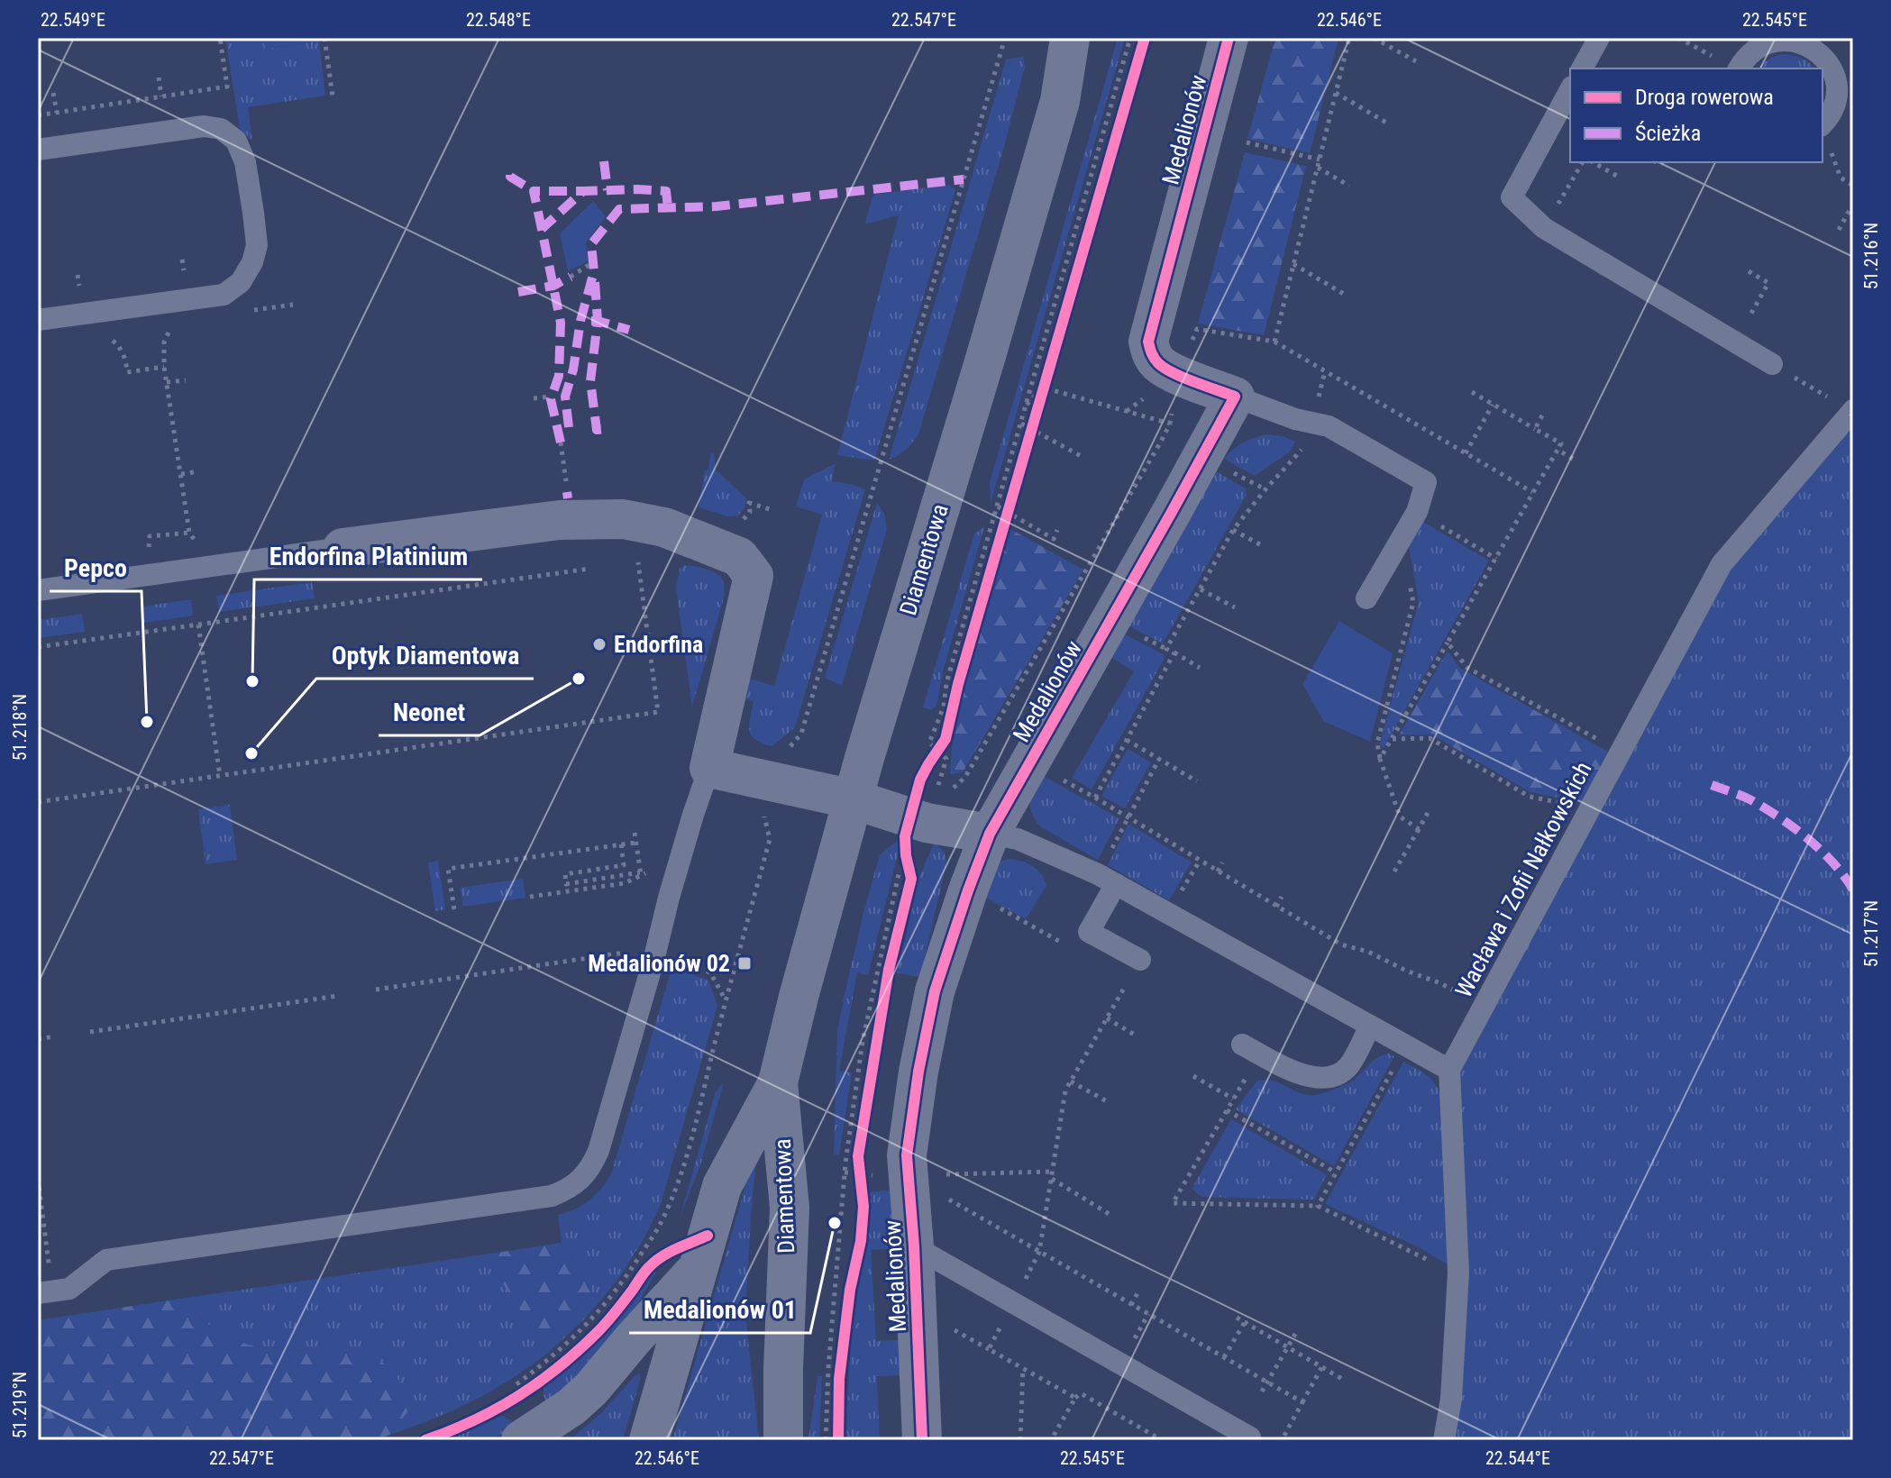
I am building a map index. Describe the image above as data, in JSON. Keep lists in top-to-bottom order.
{
  "streets": {
    "street": ["Medalionów", "Diamentowa"],
    "lane": ["Wacława i Zofii Nałkowskich"]
  },
  "places": {
    "other": [
      "Endorfina",
      "Neonet",
      "Endorfina Platinium",
      "Pepco",
      "Optyk Diamentowa",
      "Medalionów 01"
    ],
    "transit": ["Medalionów 02"]
  },
  "legend": ["Droga rowerowa", "Ścieżka"],
  "coordinates": [
    "22.549°E",
    "22.548°E",
    "22.547°E",
    "22.546°E",
    "22.545°E",
    "51.216°N",
    "51.218°N",
    "51.217°N",
    "51.219°N",
    "22.544°E"
  ]
}
